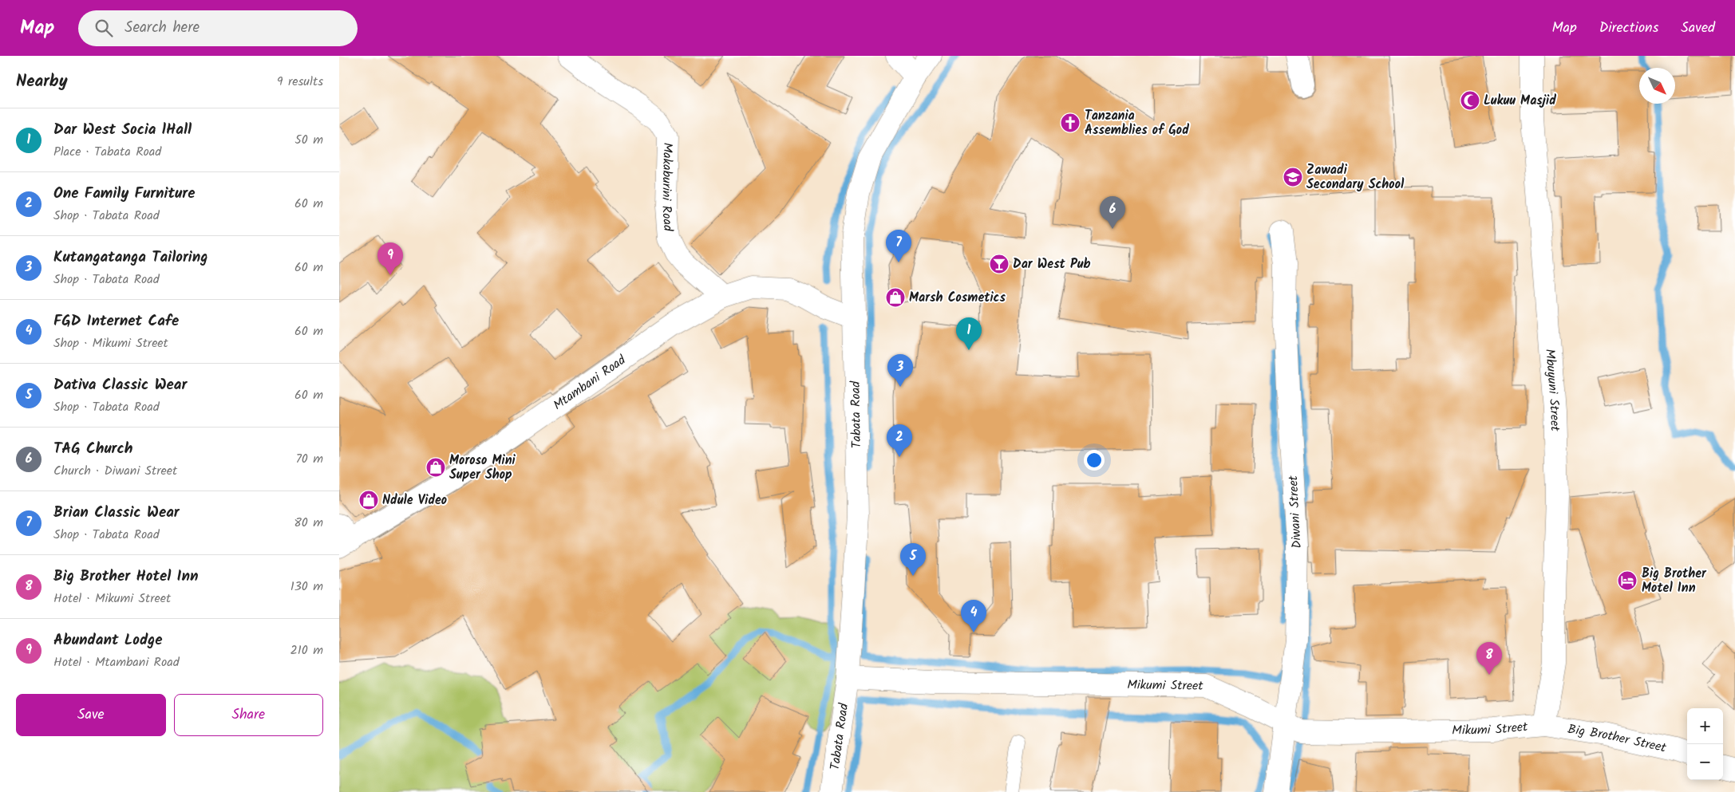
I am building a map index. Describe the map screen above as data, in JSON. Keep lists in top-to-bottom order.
{
  "streets": {
    "street": [
      "Makaburini Road",
      "Mtambani Road",
      "Mbuyuni Street",
      "Tabata Road",
      "Diwani Street",
      "Mikumi Street",
      "Big Brother Street"
    ]
  },
  "crossings": [
    ["Makaburini Road", "Mtambani Road"],
    ["Mtambani Road", "Tabata Road"],
    ["Mbuyuni Street", "Mikumi Street"],
    ["Mbuyuni Street", "Big Brother Street"],
    ["Tabata Road", "Mikumi Street"],
    ["Diwani Street", "Mikumi Street"],
    ["Mikumi Street", "Big Brother Street"]
  ],
  "places": {
    "mosque": ["Lukuu Masjid"],
    "church": ["Tanzania Assemblies of God"],
    "school or university": ["Zawadi Secondary School"],
    "bar": ["Dar West Pub"],
    "shop": ["Marsh Cosmetics", "Moroso Mini Super Shop", "Ndule Video"],
    "hotel": ["Big Brother Motel Inn"]
  },
  "north": "bottom right",
  "page": {
    "header": "Map",
    "search": "Search here",
    "nav": ["Map", "Directions", "Saved"],
    "heading": ["Nearby", "9 results"],
    "list": [
      {
        "mark": "1",
        "name": "Dar West Socia lHall",
        "note": "Place · Tabata Road",
        "value": "50 m"
      },
      {
        "mark": "2",
        "name": "One Family Furniture",
        "note": "Shop · Tabata Road",
        "value": "60 m"
      },
      {
        "mark": "3",
        "name": "Kutangatanga Tailoring",
        "note": "Shop · Tabata Road",
        "value": "60 m"
      },
      {
        "mark": "4",
        "name": "FGD Internet Cafe",
        "note": "Shop · Mikumi Street",
        "value": "60 m"
      },
      {
        "mark": "5",
        "name": "Dativa Classic Wear",
        "note": "Shop · Tabata Road",
        "value": "60 m"
      },
      {
        "mark": "6",
        "name": "TAG Church",
        "note": "Church · Diwani Street",
        "value": "70 m"
      },
      {
        "mark": "7",
        "name": "Brian Classic Wear",
        "note": "Shop · Tabata Road",
        "value": "80 m"
      },
      {
        "mark": "8",
        "name": "Big Brother Hotel Inn",
        "note": "Hotel · Mikumi Street",
        "value": "130 m"
      },
      {
        "mark": "9",
        "name": "Abundant Lodge",
        "note": "Hotel · Mtambani Road",
        "value": "210 m"
      }
    ],
    "pins": [
      "6",
      "7",
      "9",
      "1",
      "3",
      "2",
      "5",
      "4",
      "8"
    ],
    "buttons": ["Save", "Share"],
    "map_buttons": ["+", "−"]
  }
}
